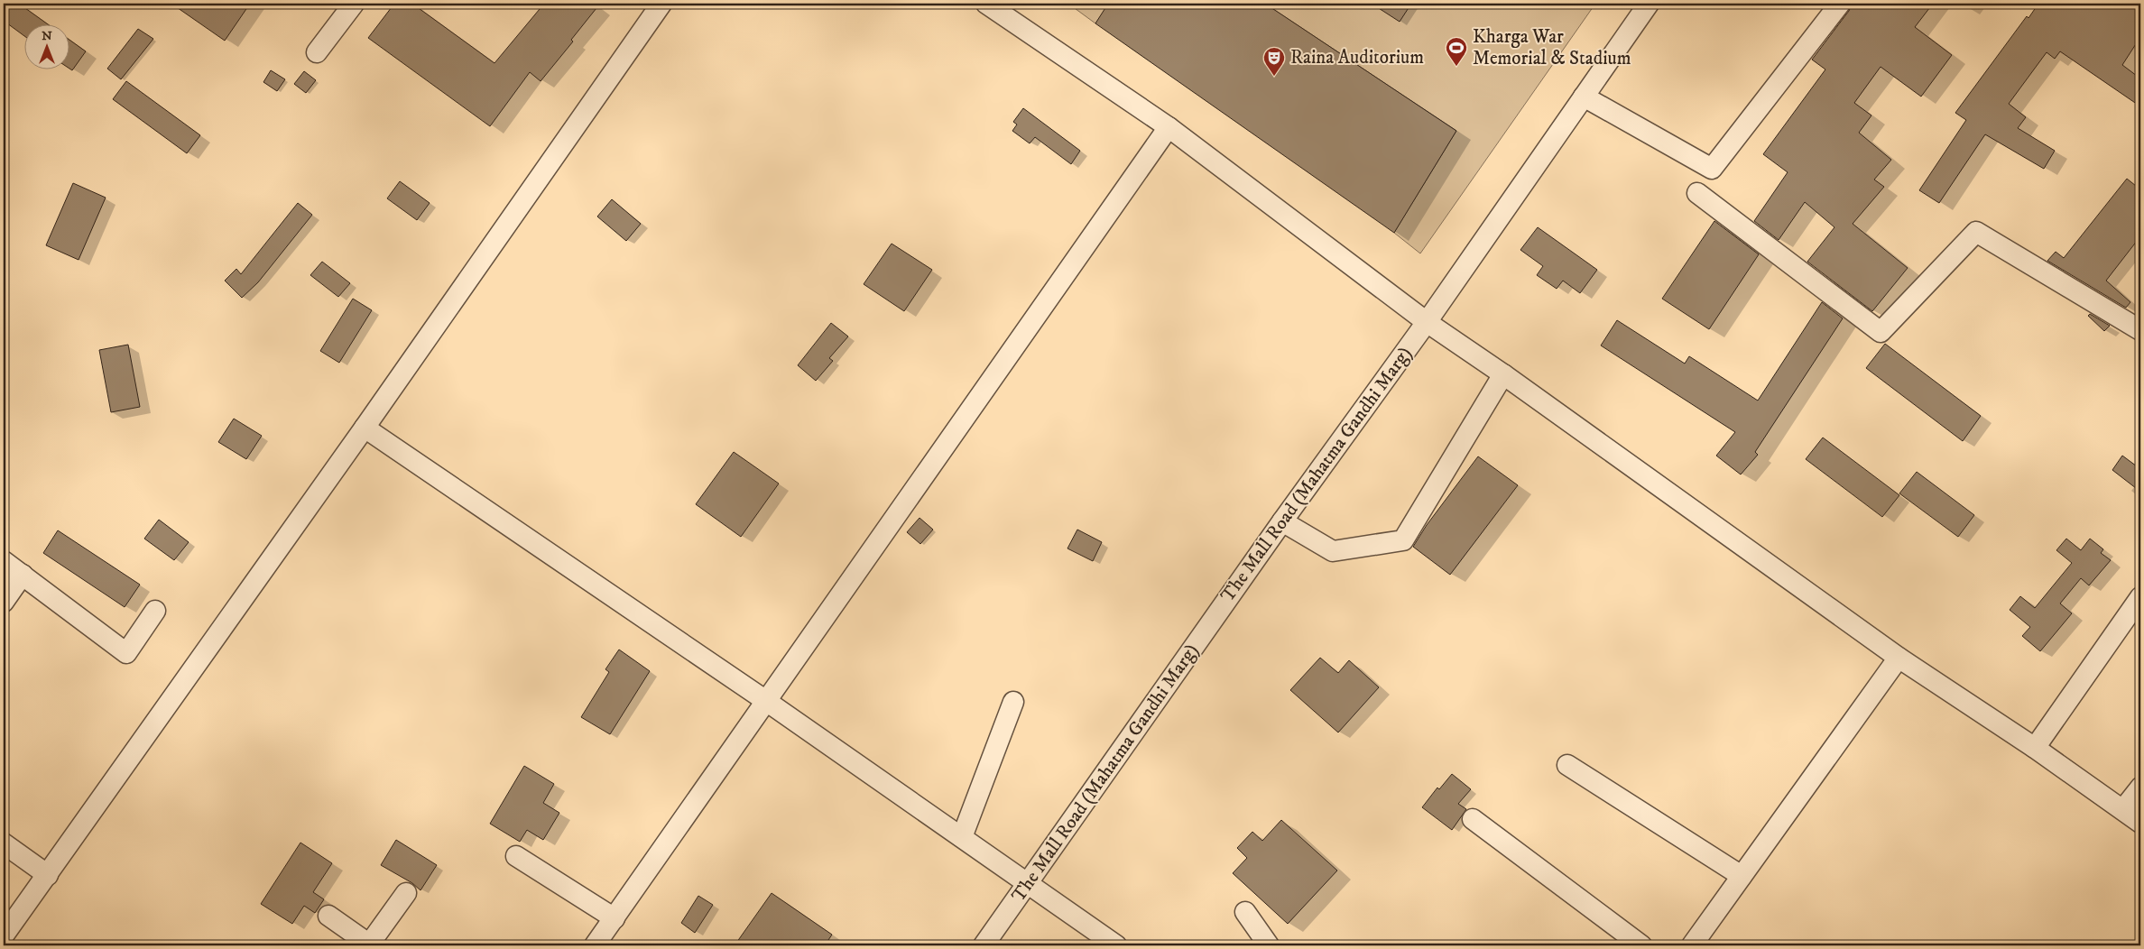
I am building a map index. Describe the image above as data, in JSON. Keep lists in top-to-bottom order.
{
  "streets": {
    "street": ["The Mall Road (Mahatma Gandhi Marg)"]
  },
  "places": {
    "sports": ["Kharga War Memorial & Stadium"],
    "theatre": ["Raina Auditorium"]
  },
  "north": "top"
}
